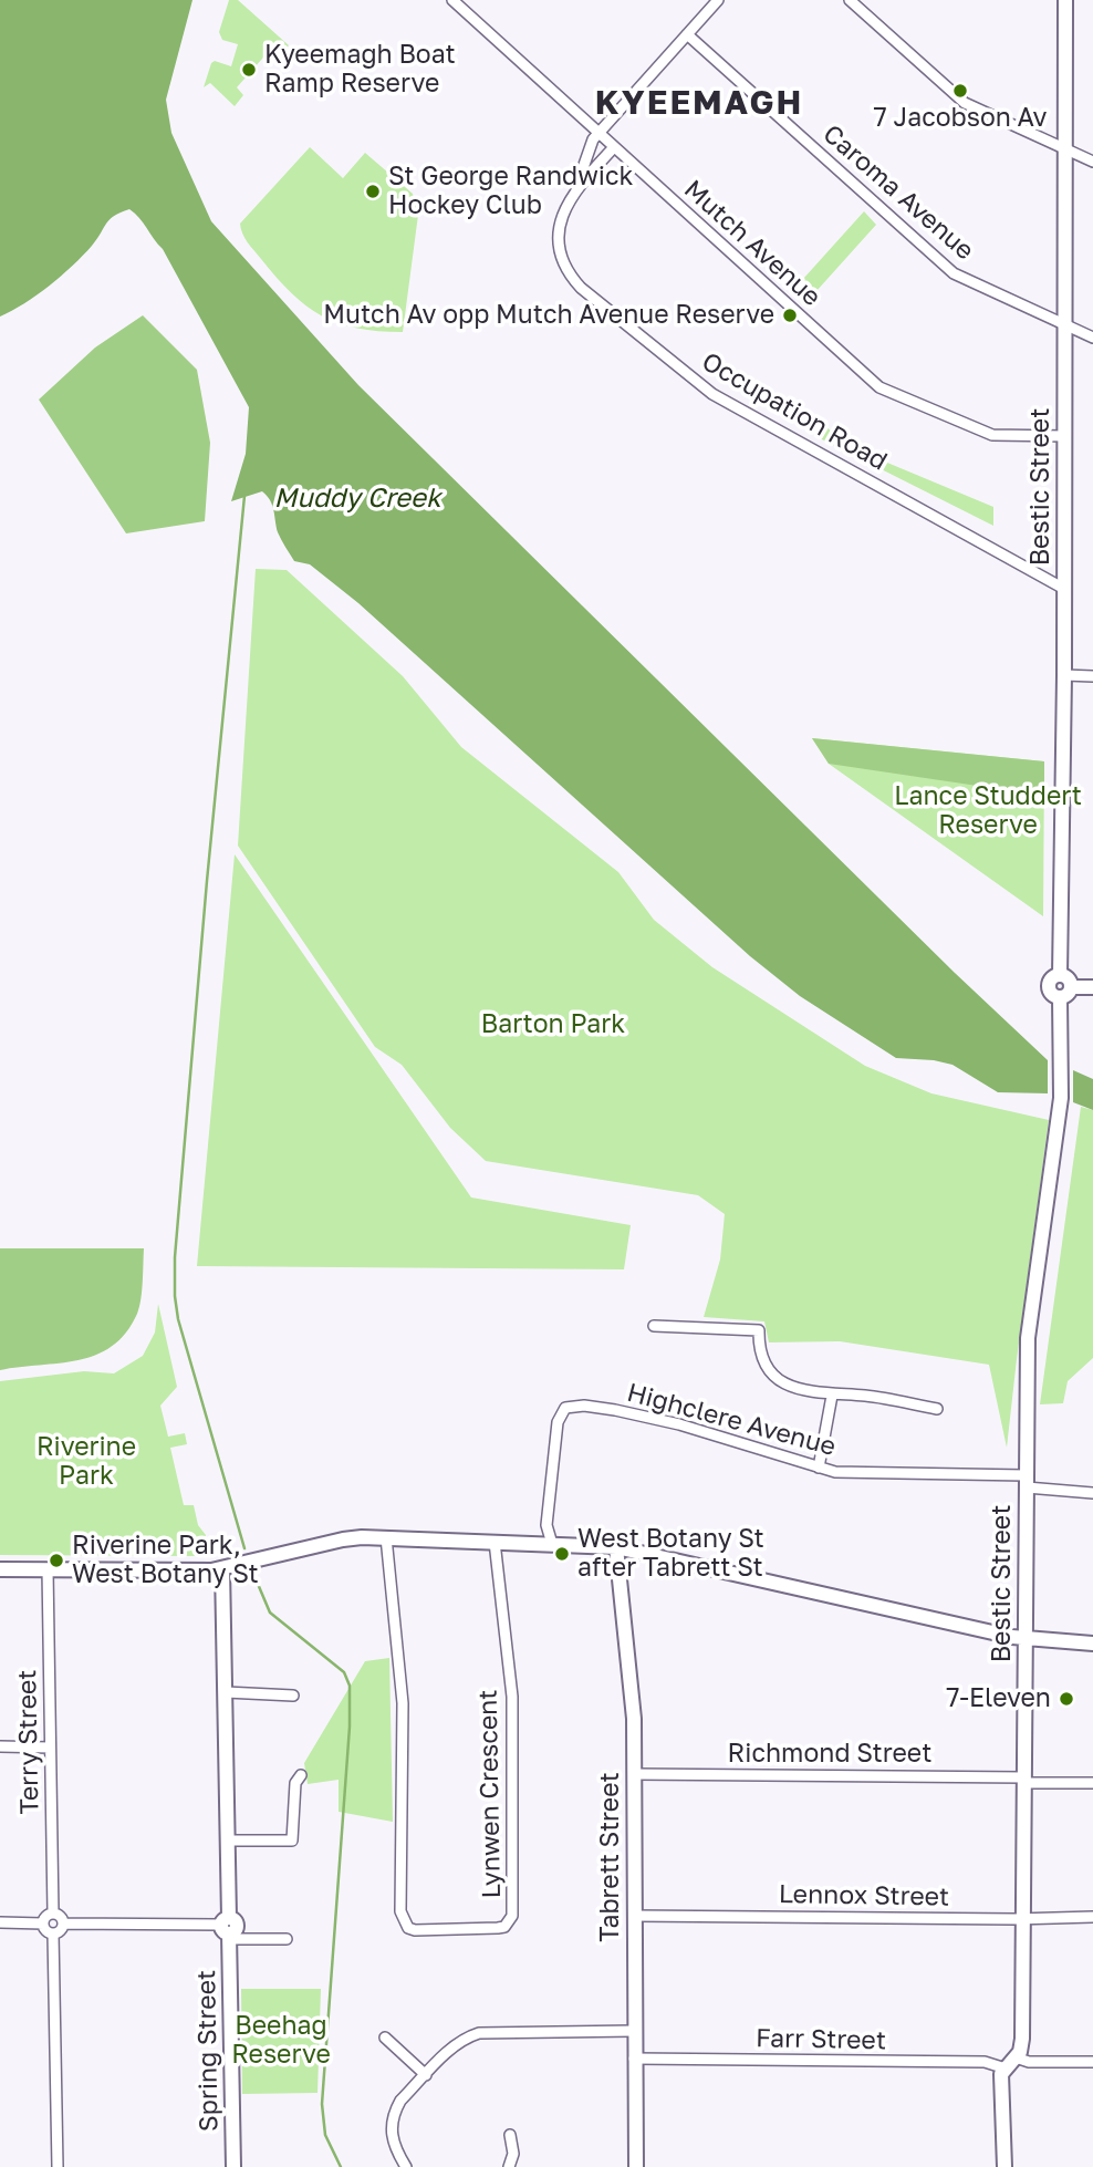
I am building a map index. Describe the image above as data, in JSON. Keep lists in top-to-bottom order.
{
  "streets": {
    "main road": ["Bestic Street", "Tabrett Street", "Spring Street"],
    "street": [
      "Caroma Avenue",
      "Mutch Avenue",
      "Occupation Road",
      "Highclere Avenue",
      "Terry Street",
      "Richmond Street",
      "Lynwen Crescent",
      "Lennox Street",
      "Farr Street"
    ]
  },
  "crossings": [
    ["Caroma Avenue", "Bestic Street"],
    ["Mutch Avenue", "Occupation Road"],
    ["Mutch Avenue", "Bestic Street"],
    ["Occupation Road", "Bestic Street"],
    ["Bestic Street", "Highclere Avenue"],
    ["Bestic Street", "Richmond Street"],
    ["Bestic Street", "Lennox Street"],
    ["Bestic Street", "Farr Street"],
    ["Richmond Street", "Tabrett Street"],
    ["Tabrett Street", "Lennox Street"],
    ["Tabrett Street", "Farr Street"]
  ],
  "districts": ["KYEEMAGH"],
  "water": ["Muddy Creek"],
  "parks": [
    "Lance Studdert Reserve",
    "Barton Park",
    "Riverine Park",
    "Beehag Reserve"
  ],
  "places": [
    "Kyeemagh Boat Ramp Reserve",
    "7 Jacobson Av",
    "St George Randwick Hockey Club",
    "Mutch Av opp Mutch Avenue Reserve",
    "West Botany St after Tabrett St",
    "Riverine Park, West Botany St",
    "7-Eleven"
  ]
}
